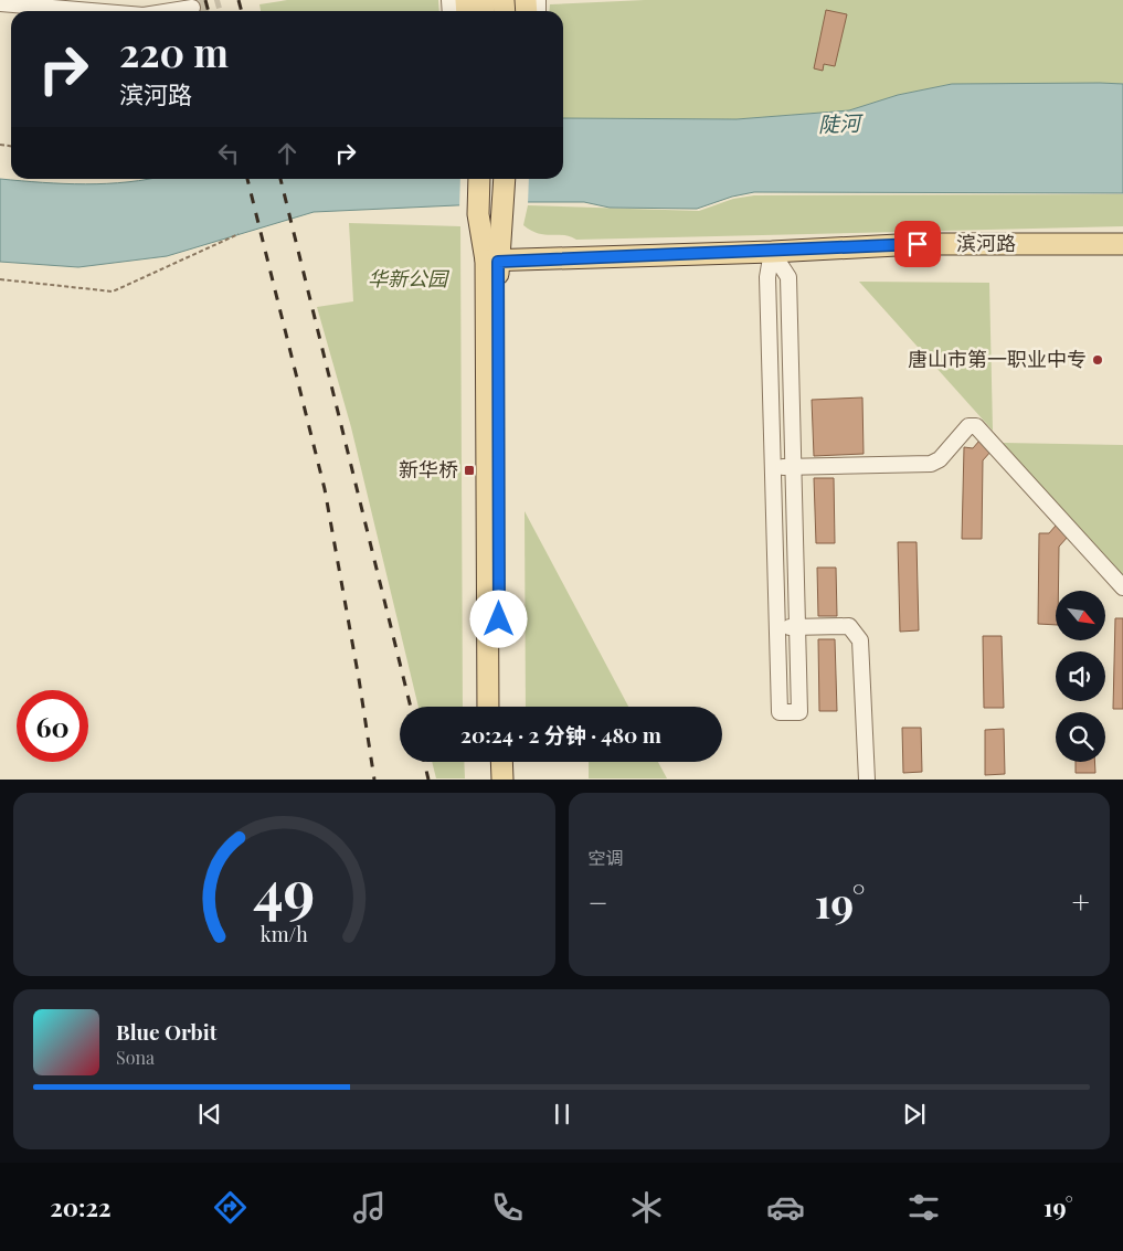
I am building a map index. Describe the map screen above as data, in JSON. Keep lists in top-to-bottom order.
{
  "streets": {
    "main road": ["滨河路"]
  },
  "water": ["陡河"],
  "parks": ["华新公园"],
  "places": {
    "other": ["唐山市第一职业中专"],
    "transit": ["新华桥"]
  },
  "north": "bottom right",
  "page": {
    "turn": ["220 m", "滨河路"],
    "limit": "60",
    "trip": "20:24 · 2 分钟 · 480 m",
    "tile": "空调",
    "heat": ["−", "19°", "+"],
    "song": ["Blue Orbit", "Sona"],
    "tabs": ["20:22", "19°"],
    "gauge": ["49", "km/h"]
  }
}
